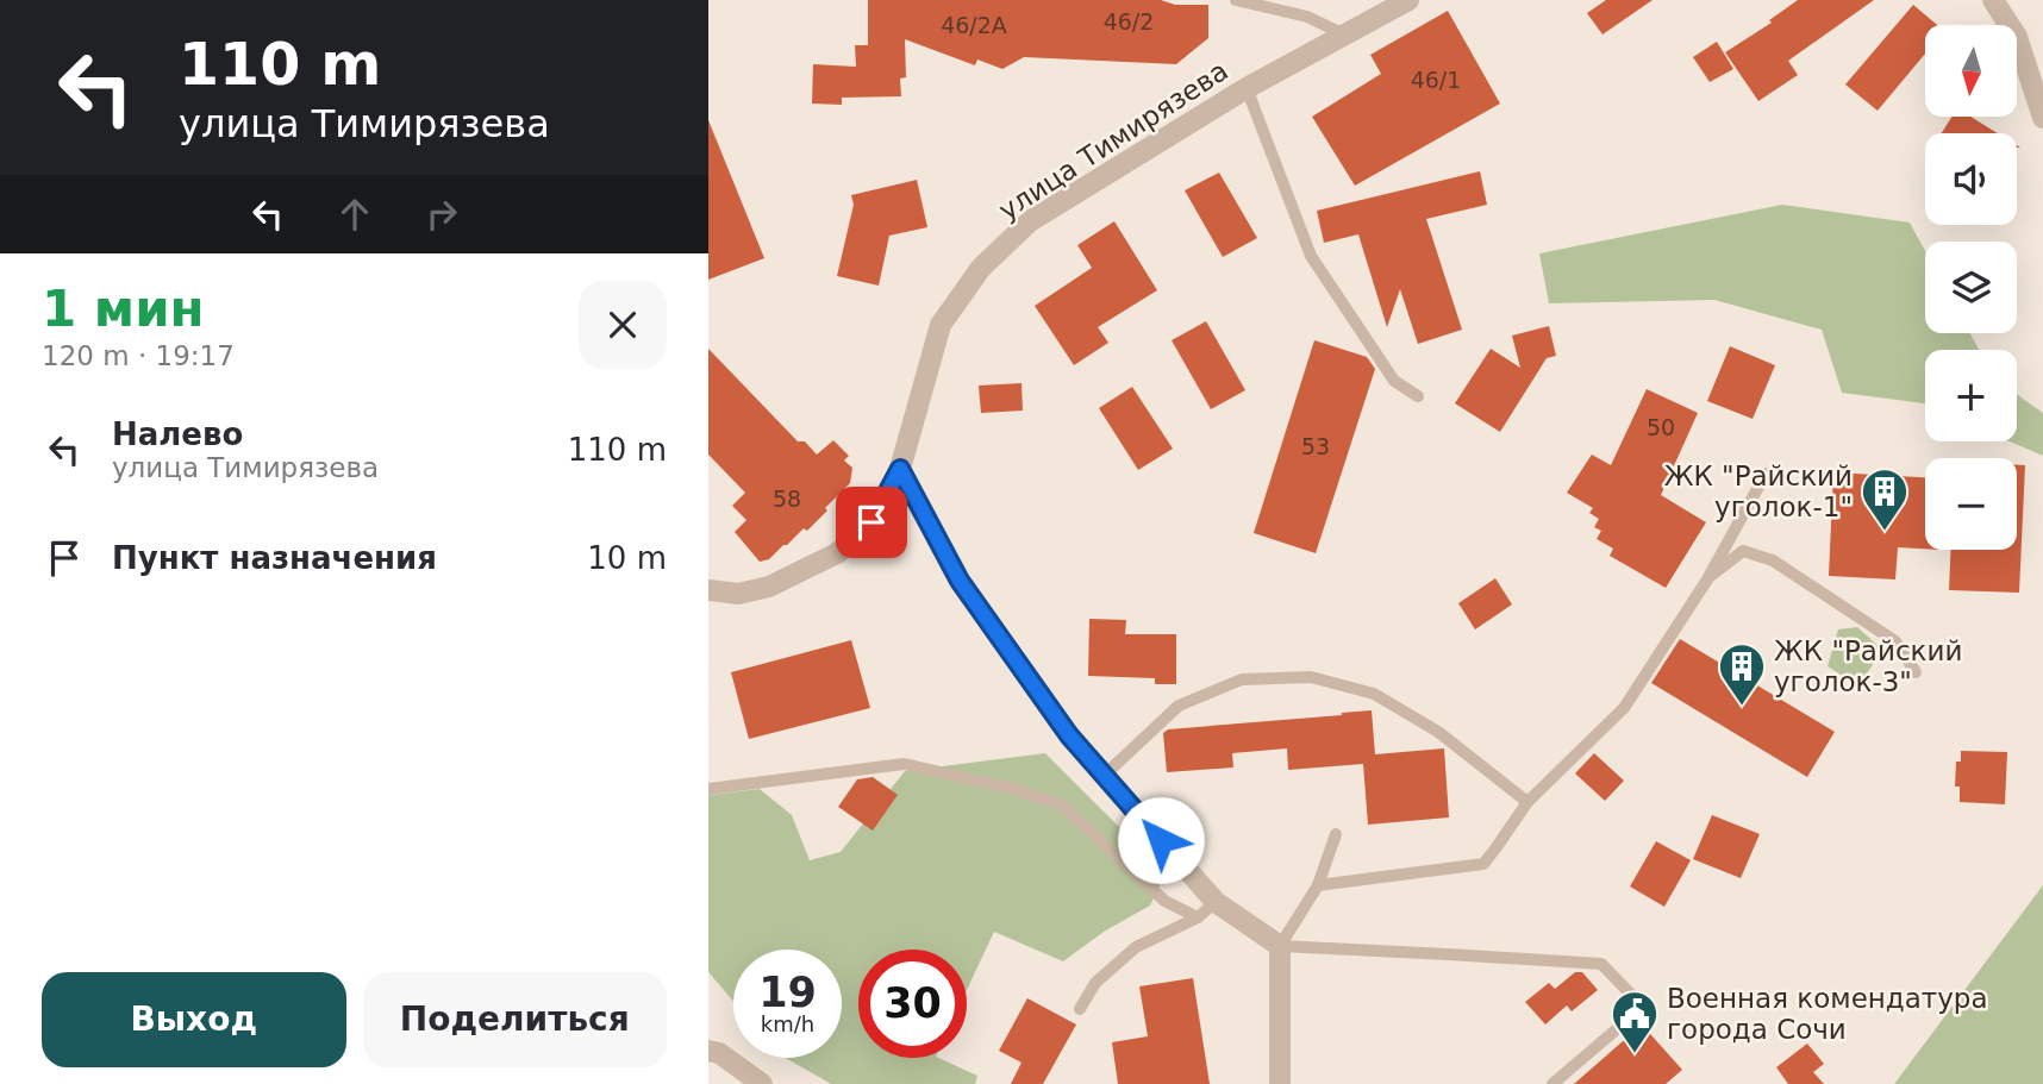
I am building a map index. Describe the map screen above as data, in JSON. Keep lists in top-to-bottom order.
{
  "streets": {
    "street": ["улица Тимирязева"]
  },
  "places": {
    "building": ["ЖК \"Райский уголок-1\"", "ЖК \"Райский уголок-3\""],
    "public building": ["Военная комендатура города Сочи"]
  },
  "house_numbers": [
    "46/2",
    "46/2А",
    "46/1",
    "50",
    "53",
    "58"
  ],
  "north": "bottom",
  "page": {
    "turn": ["110 m", "улица Тимирязева"],
    "map_buttons": ["+", "−"],
    "heading": ["1 мин", "120 m · 19:17"],
    "list": [
      {
        "name": "Налево",
        "note": "улица Тимирязева",
        "value": "110 m"
      },
      {
        "name": "Пункт назначения",
        "value": "10 m"
      }
    ],
    "speed": "19 km/h",
    "limit": "30",
    "buttons": ["Выход", "Поделиться"]
  }
}
